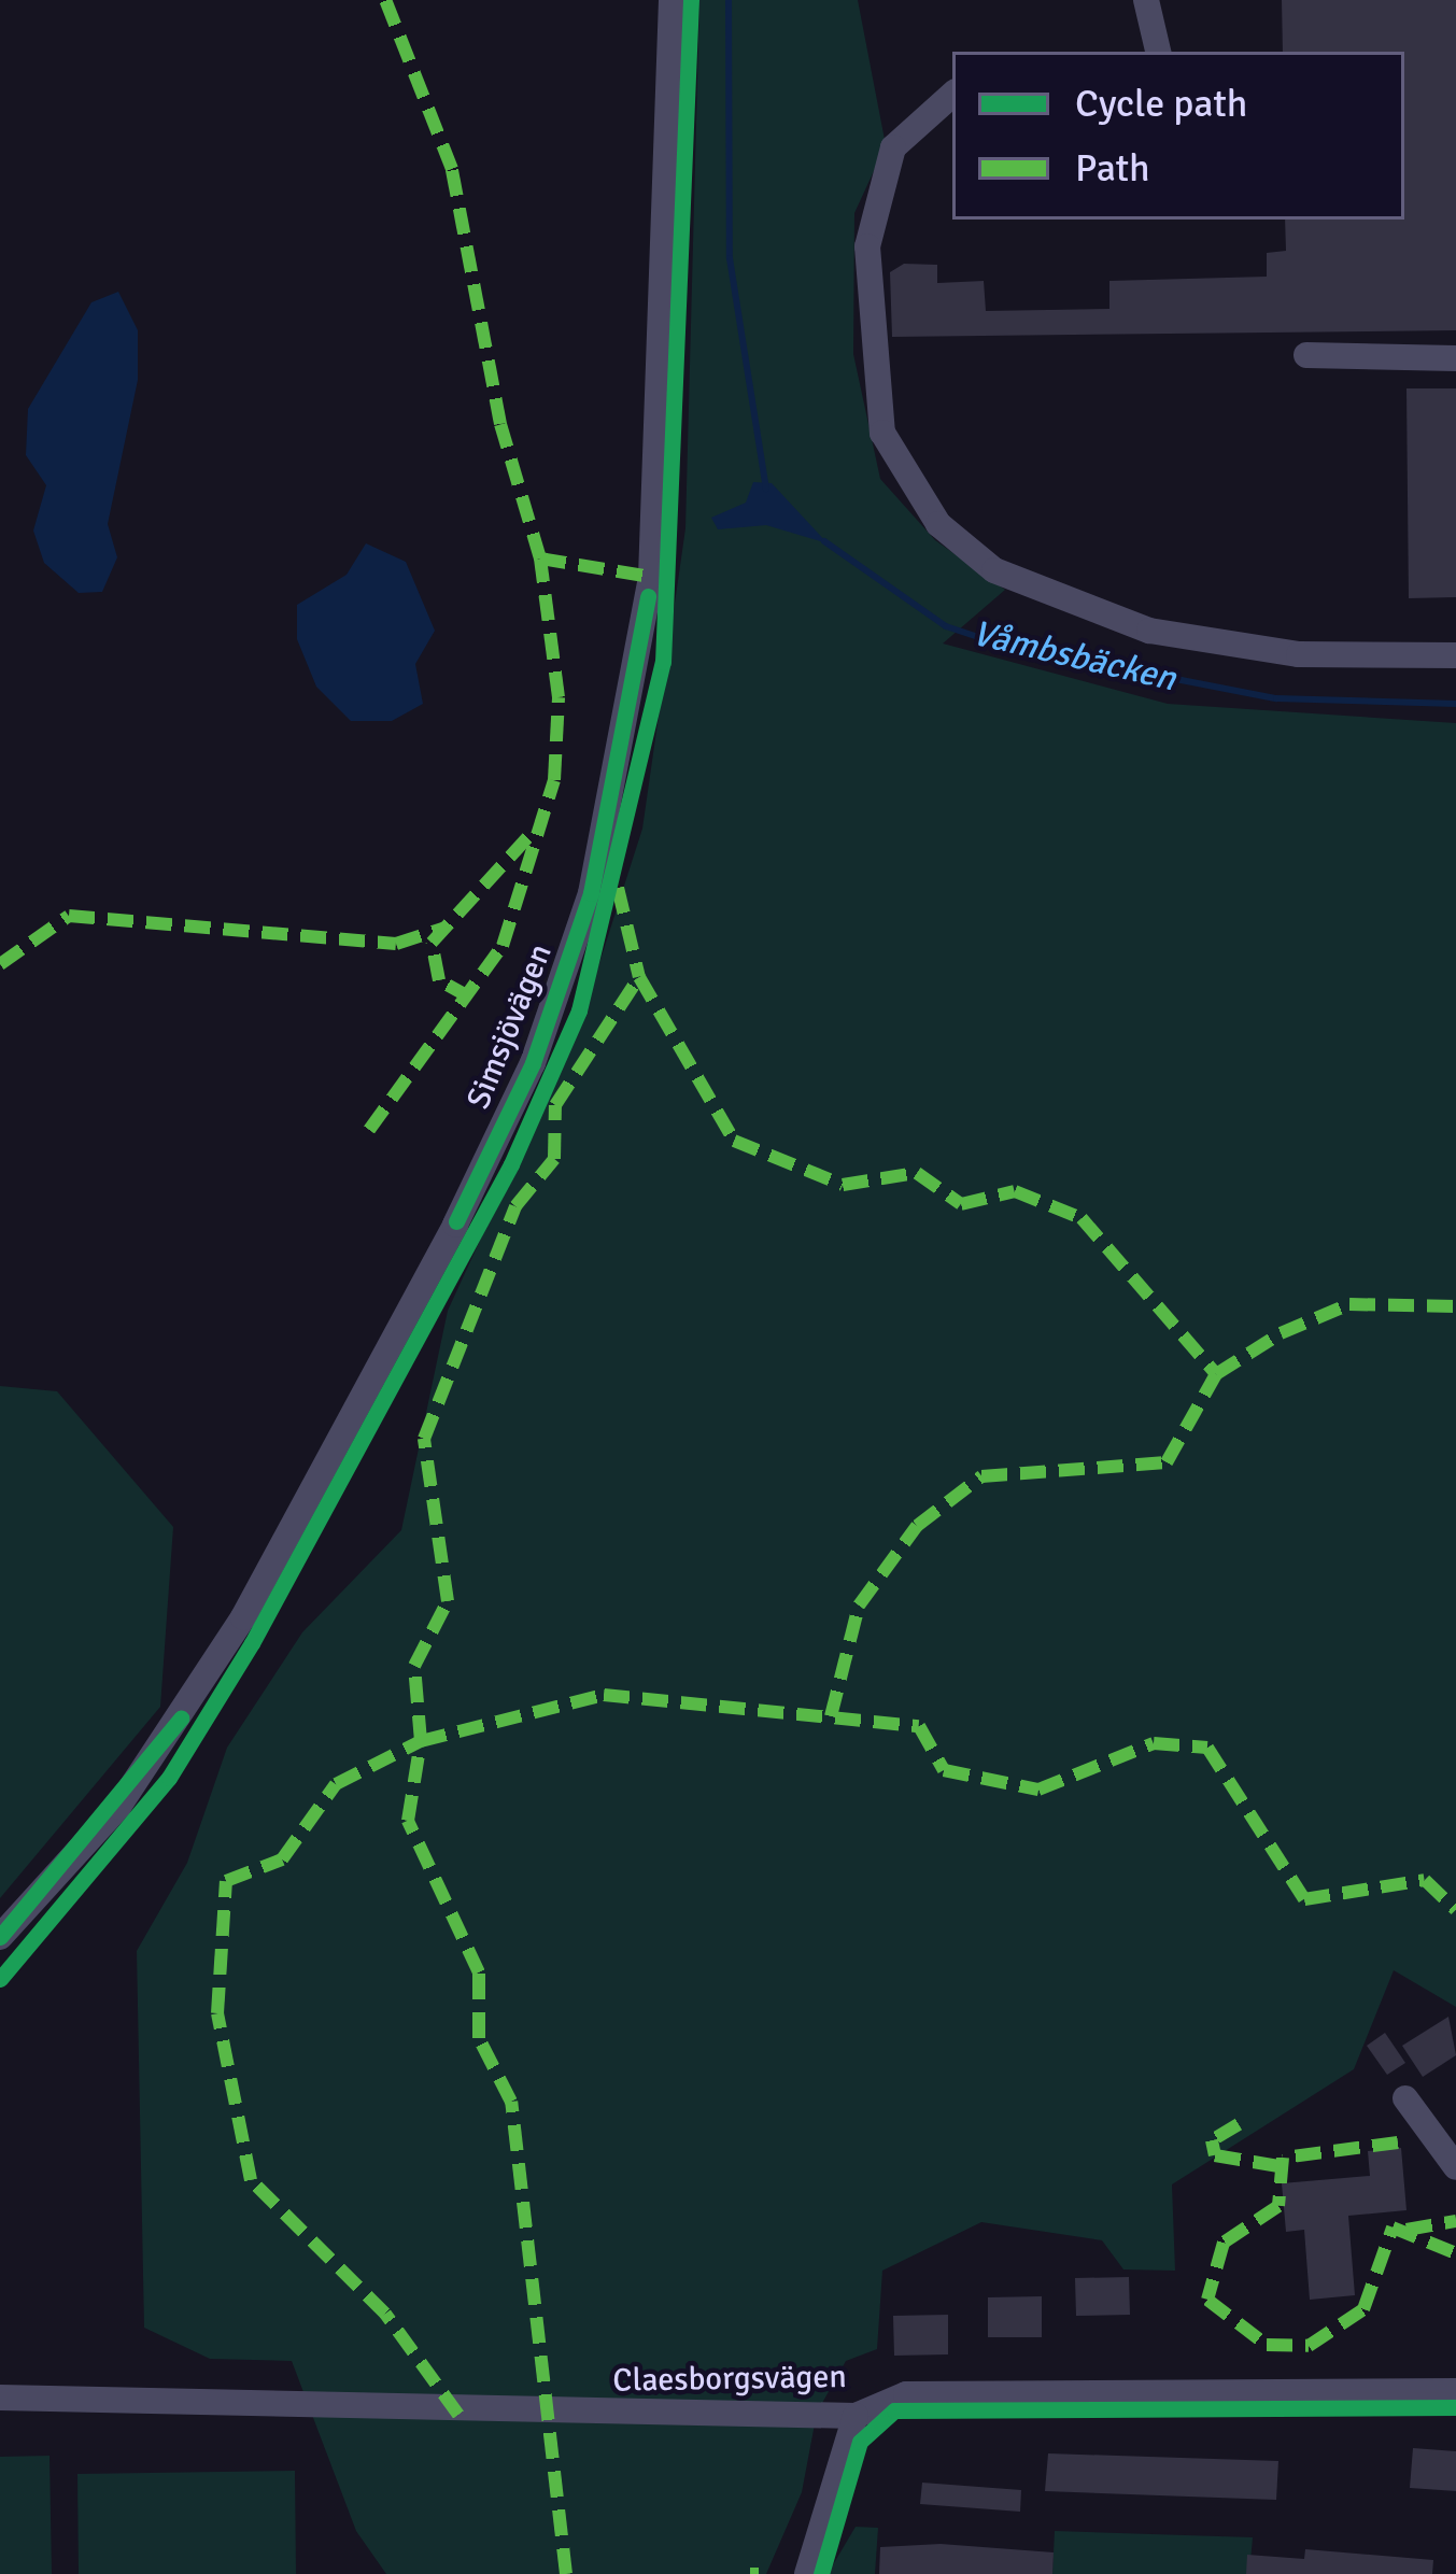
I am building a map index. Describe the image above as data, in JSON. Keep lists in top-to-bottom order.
{
  "streets": {
    "street": ["Simsjövägen", "Claesborgsvägen"]
  },
  "water": ["Våmbsbäcken"],
  "legend": ["Cycle path", "Path"]
}
